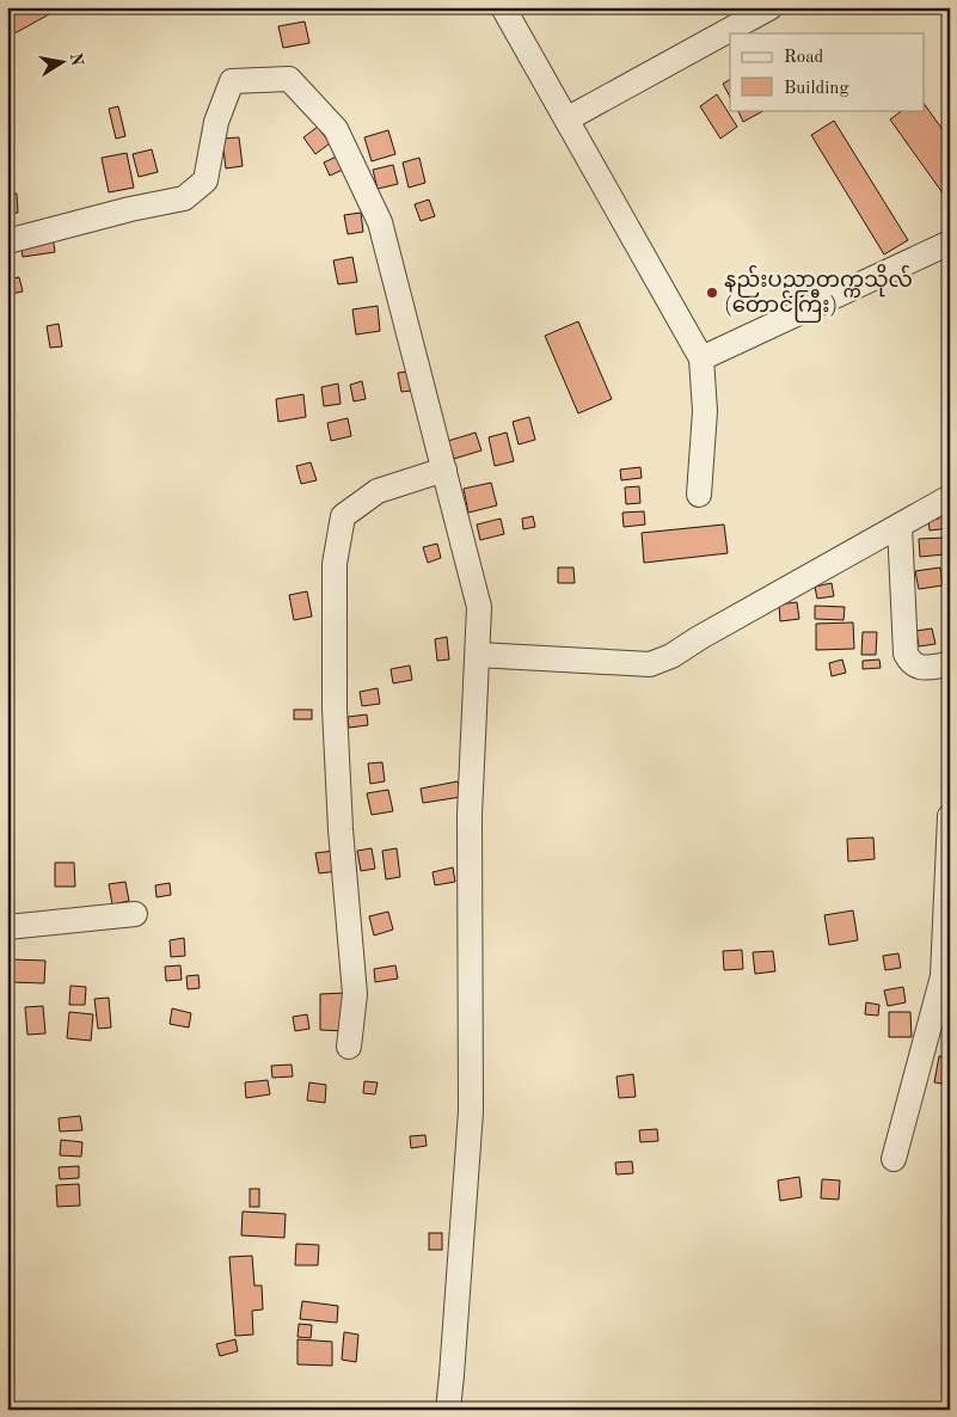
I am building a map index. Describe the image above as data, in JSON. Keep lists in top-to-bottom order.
{
  "places": ["နည်းပညာတက္ကသိုလ် (တောင်ကြီး)"],
  "legend": ["Road", "Building"],
  "north": "right"
}
